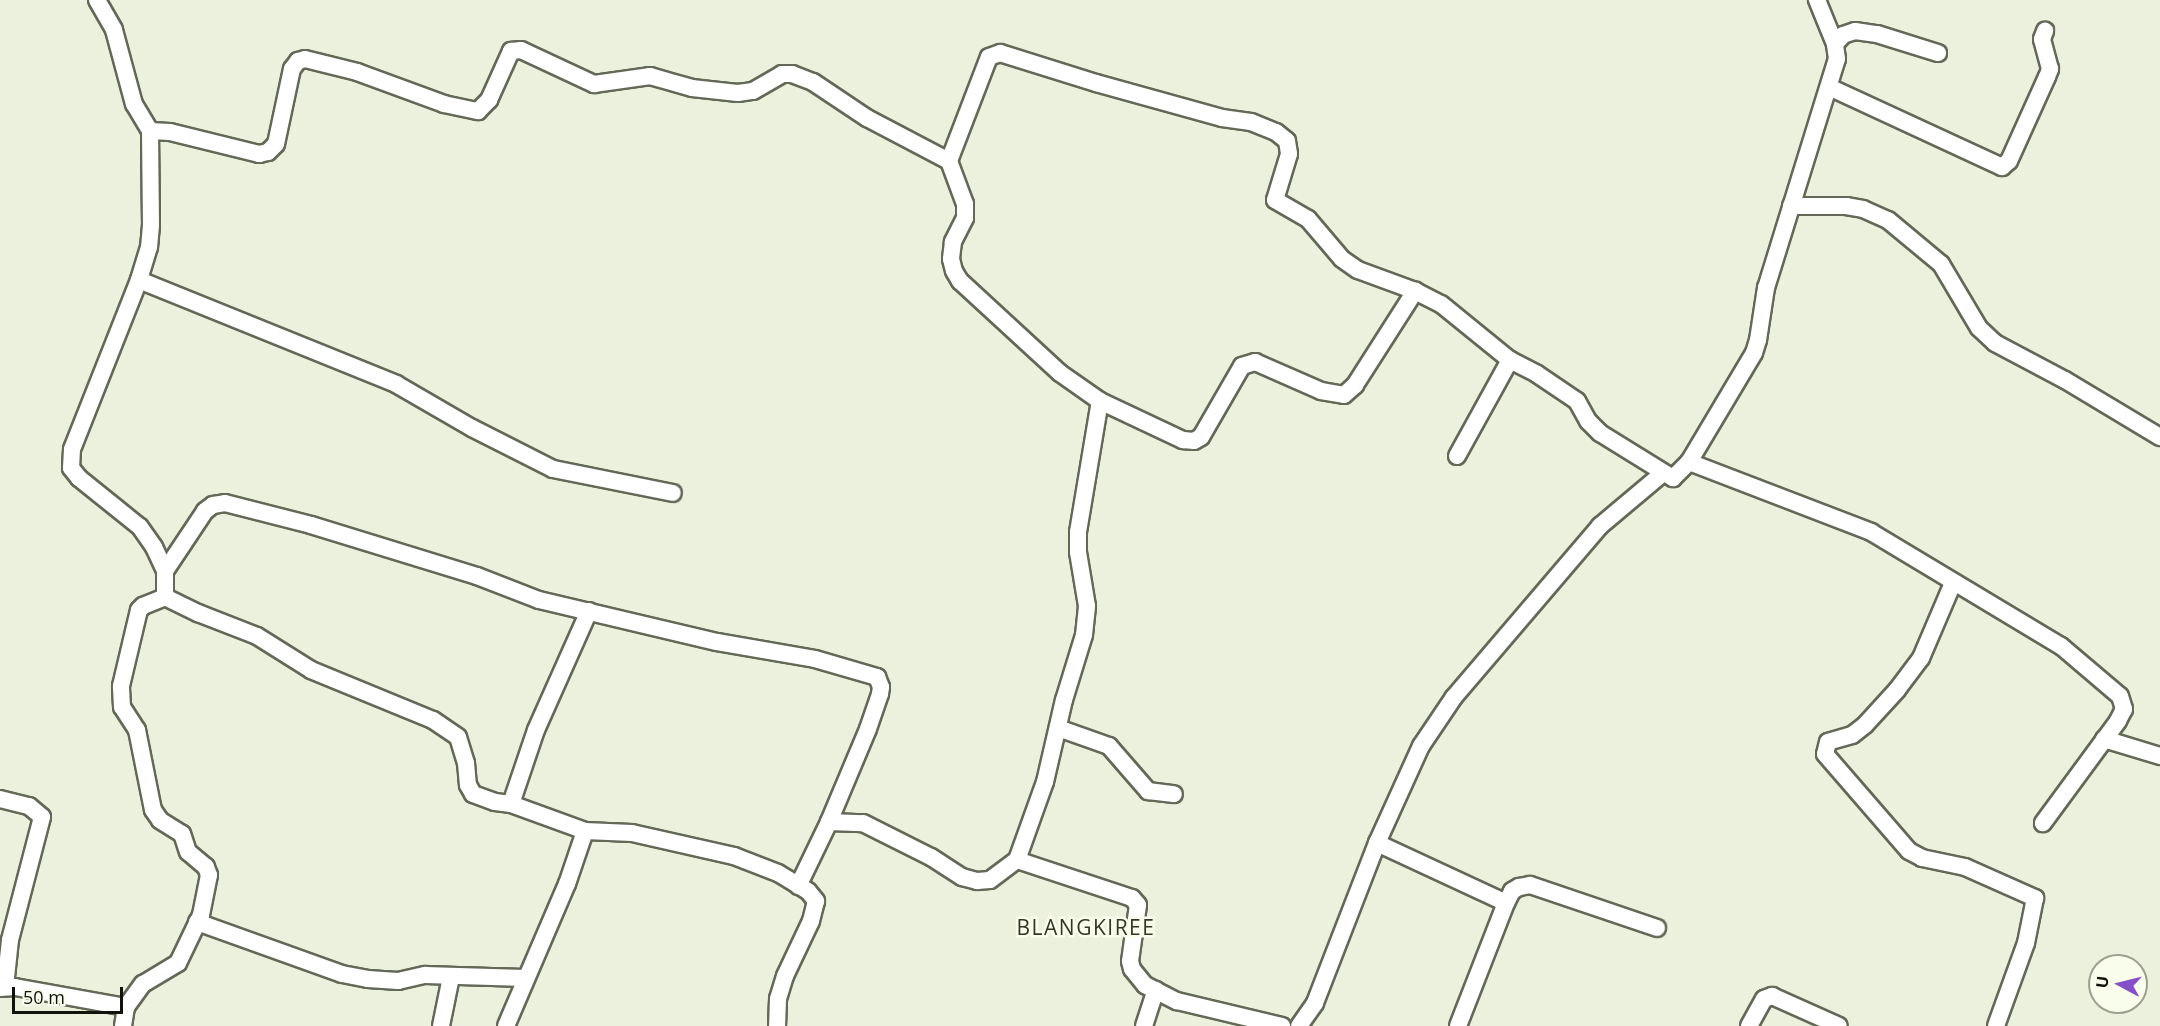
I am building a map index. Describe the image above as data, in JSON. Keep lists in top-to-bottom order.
{
  "districts": ["BLANGKIREE"],
  "scale_bar": "50 m",
  "north": "left"
}
